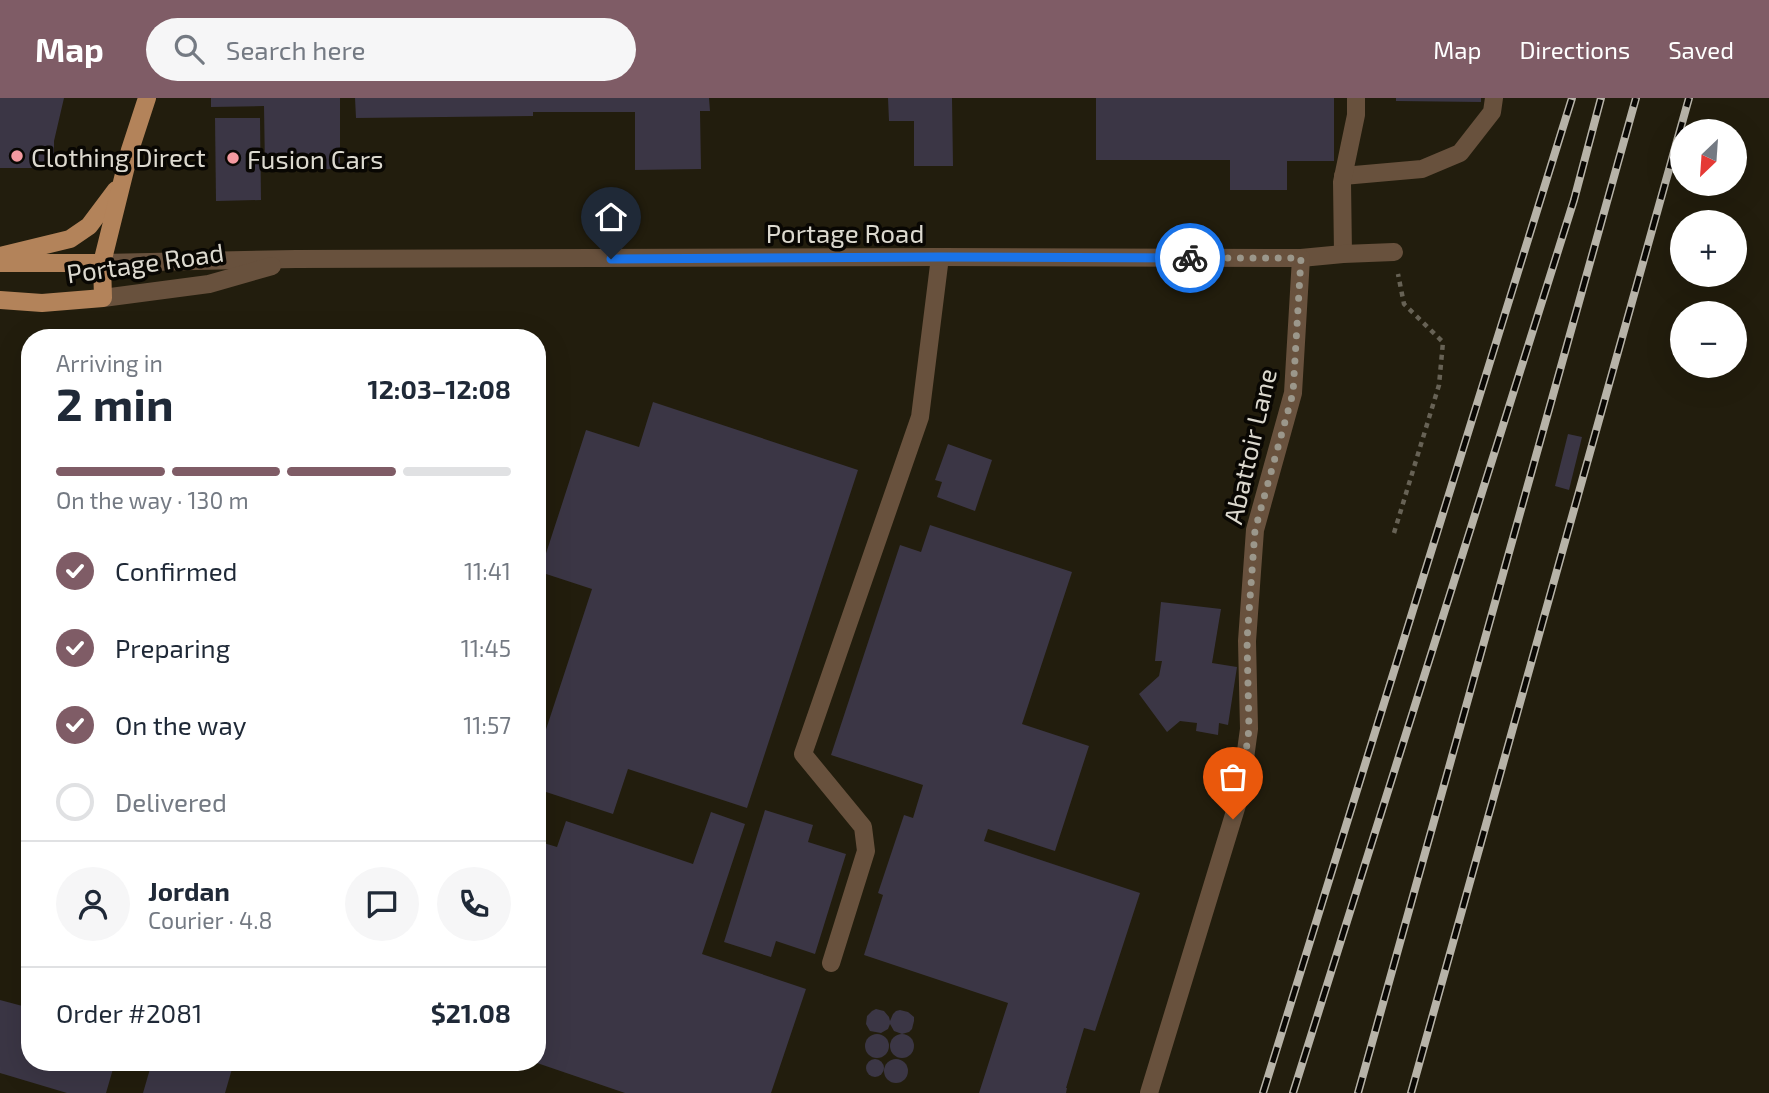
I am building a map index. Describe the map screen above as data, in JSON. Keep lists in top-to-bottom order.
{
  "streets": {
    "main road": ["Portage Road"],
    "street": ["Abattoir Lane"]
  },
  "crossings": [
    ["Portage Road", "Abattoir Lane"]
  ],
  "places": ["Clothing Direct", "Fusion Cars"],
  "north": "bottom left",
  "page": {
    "header": "Map",
    "search": "Search here",
    "nav": ["Map", "Directions", "Saved"],
    "map_buttons": ["+", "−"],
    "heading": ["2 min", "Arriving in", "12:03–12:08"],
    "panel": [
      "Jordan",
      "Courier · 4.8",
      "Order #2081",
      "$21.08"
    ],
    "bar": "On the way · 130 m",
    "list": [
      ["Confirmed", "11:41"],
      ["Preparing", "11:45"],
      ["On the way", "11:57"],
      "Delivered"
    ]
  }
}
